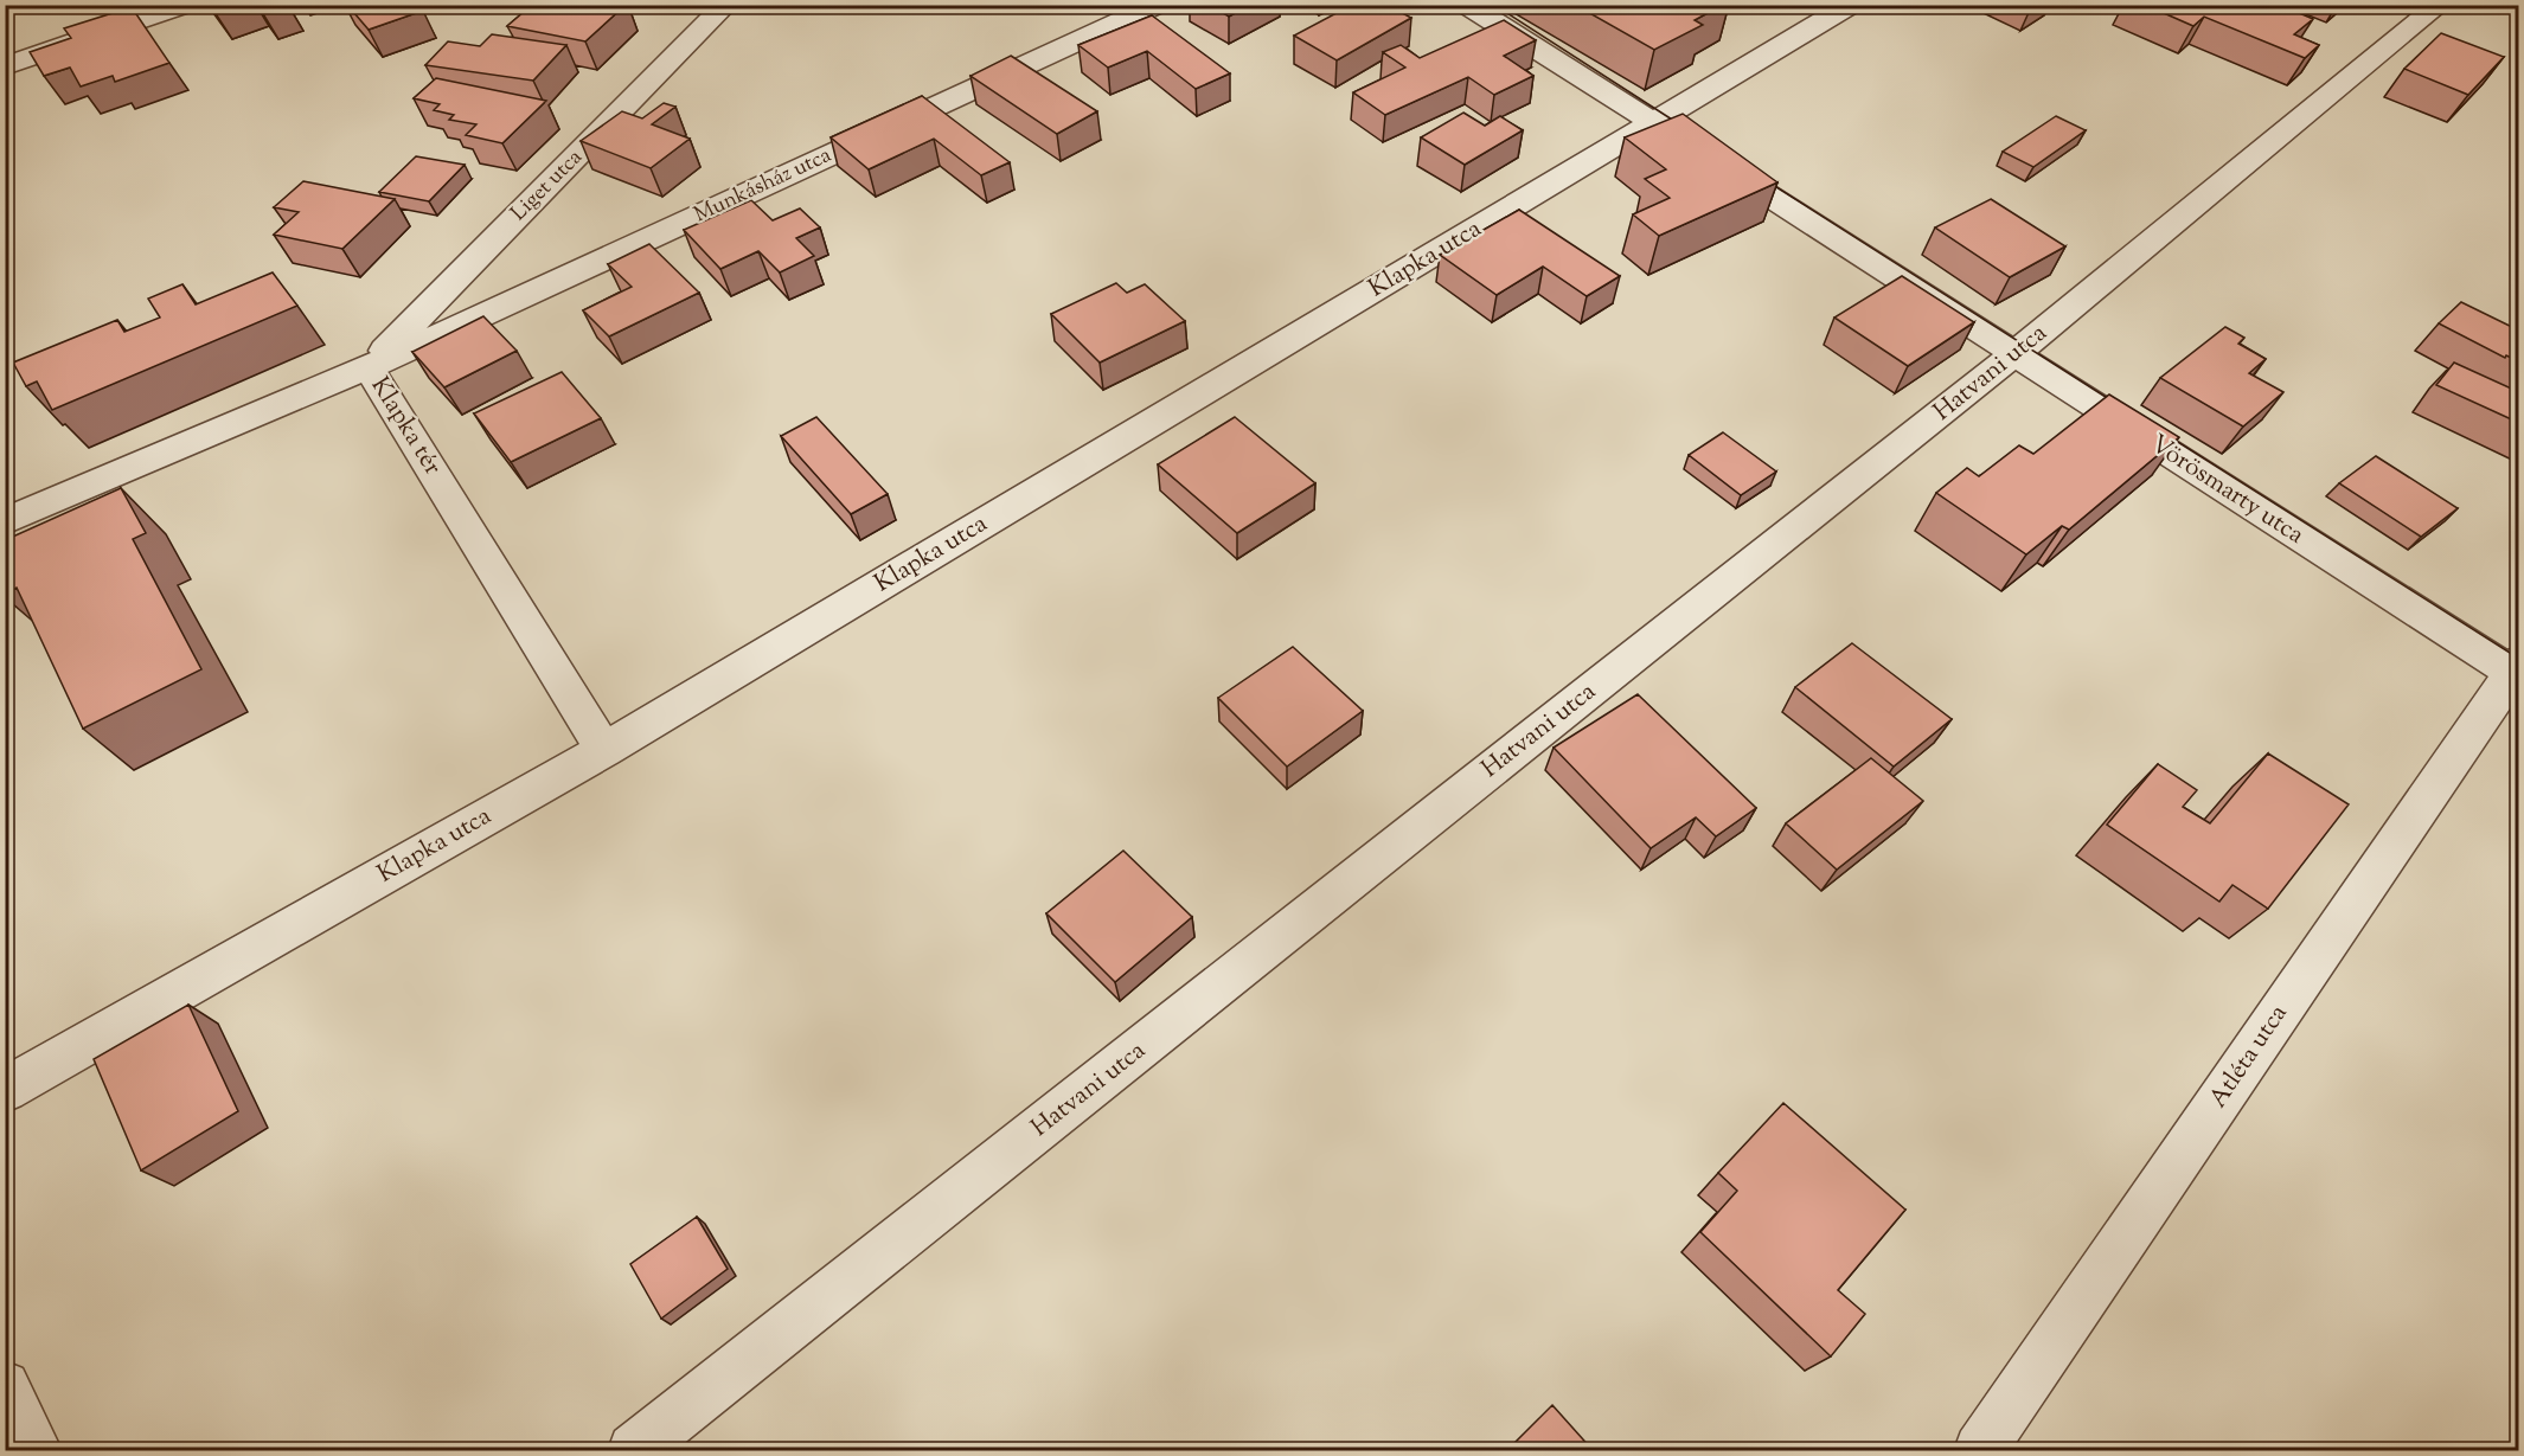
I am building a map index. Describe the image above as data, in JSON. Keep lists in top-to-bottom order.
{
  "streets": {
    "street": [
      "Liget utca",
      "Munkásház utca",
      "Klapka utca",
      "Hatvani utca",
      "Klapka tér",
      "Vörösmarty utca",
      "Atléta utca"
    ]
  },
  "crossings": [
    ["Liget utca", "Munkásház utca"],
    ["Liget utca", "Klapka tér"],
    ["Munkásház utca", "Klapka tér"],
    ["Klapka utca", "Klapka tér"],
    ["Klapka utca", "Vörösmarty utca"],
    ["Hatvani utca", "Vörösmarty utca"],
    ["Vörösmarty utca", "Atléta utca"]
  ]
}
